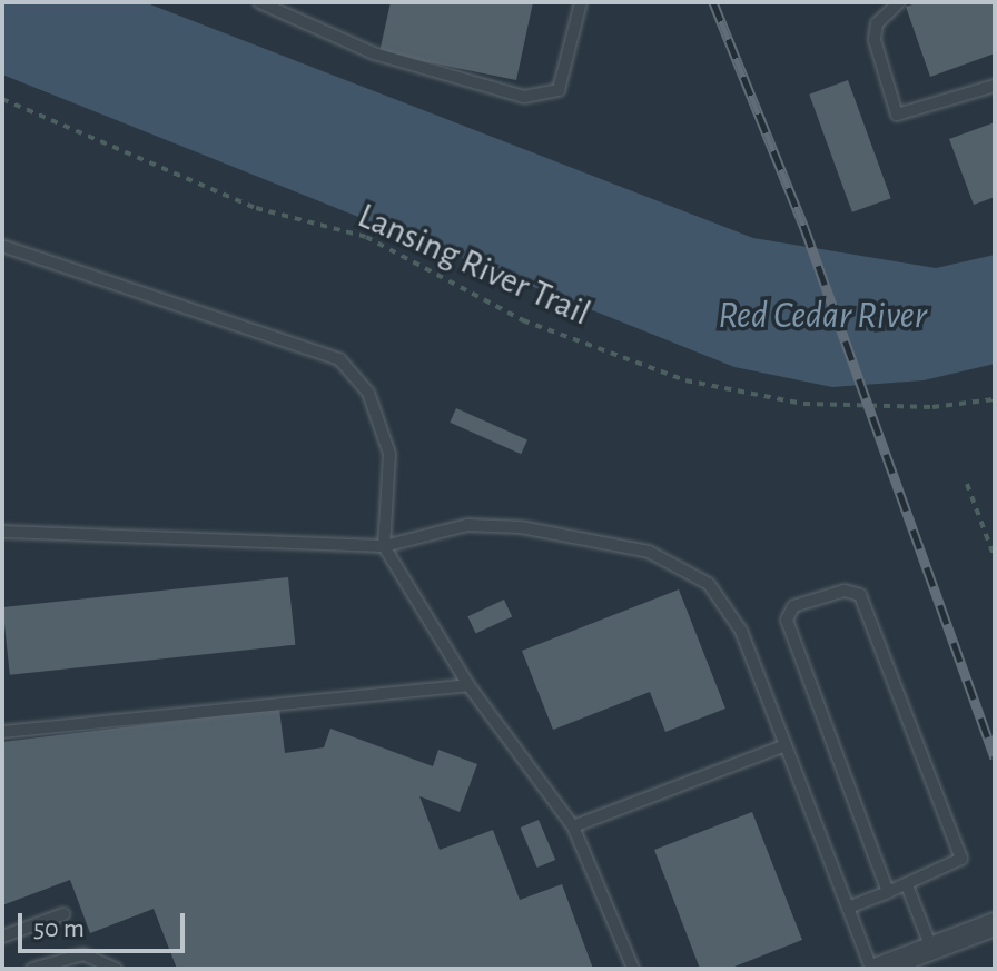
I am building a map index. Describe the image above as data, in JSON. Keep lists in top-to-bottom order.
{
  "streets": {
    "path": ["Lansing River Trail"]
  },
  "water": ["Red Cedar River"],
  "scale_bar": "50 m"
}
